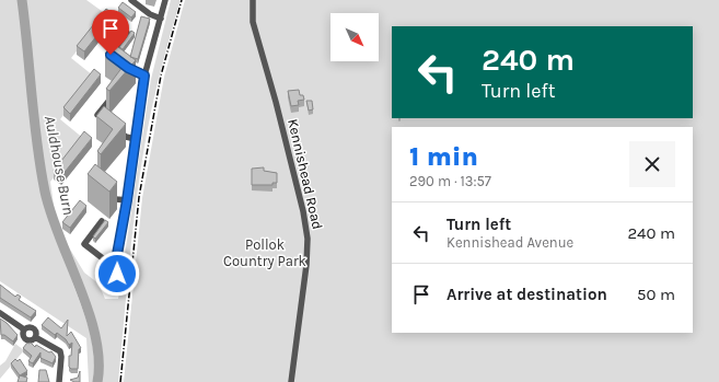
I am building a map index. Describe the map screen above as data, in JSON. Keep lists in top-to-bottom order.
{
  "streets": {
    "street": ["Kennishead Road"]
  },
  "water": ["Auldhouse Burn"],
  "parks": ["Pollok Country Park"],
  "north": "bottom right",
  "page": {
    "turn": ["240 m", "Turn left"],
    "heading": ["1 min", "290 m · 13:57"],
    "list": [
      {
        "name": "Turn left",
        "note": "Kennishead Avenue",
        "value": "240 m"
      },
      {
        "name": "Arrive at destination",
        "value": "50 m"
      }
    ]
  }
}
